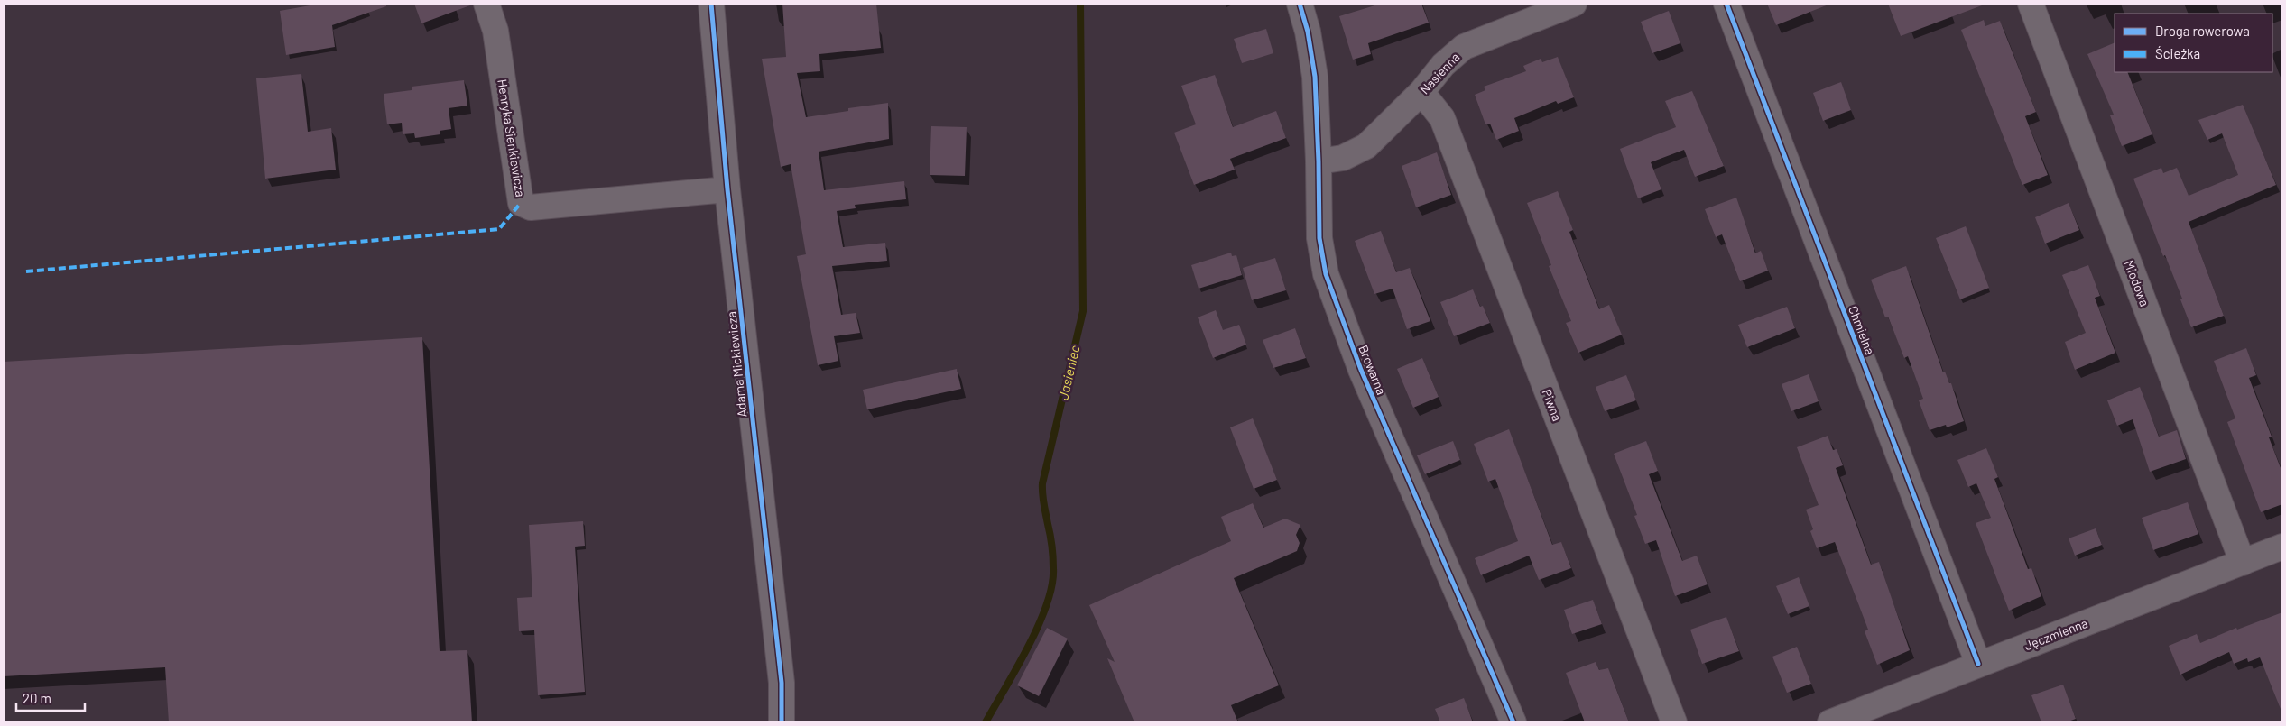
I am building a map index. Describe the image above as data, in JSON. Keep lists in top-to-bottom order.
{
  "streets": {
    "street": [
      "Nasienna",
      "Henryka Sienkiewicza",
      "Miodowa",
      "Chmielna",
      "Adama Mickiewicza",
      "Browarna",
      "Piwna",
      "Jęczmienna"
    ]
  },
  "crossings": [
    ["Nasienna", "Browarna"],
    ["Nasienna", "Piwna"],
    ["Henryka Sienkiewicza", "Adama Mickiewicza"],
    ["Miodowa", "Jęczmienna"],
    ["Chmielna", "Jęczmienna"]
  ],
  "water": ["Jasieniec"],
  "legend": ["Droga rowerowa", "Ścieżka"],
  "scale_bar": "20 m"
}
